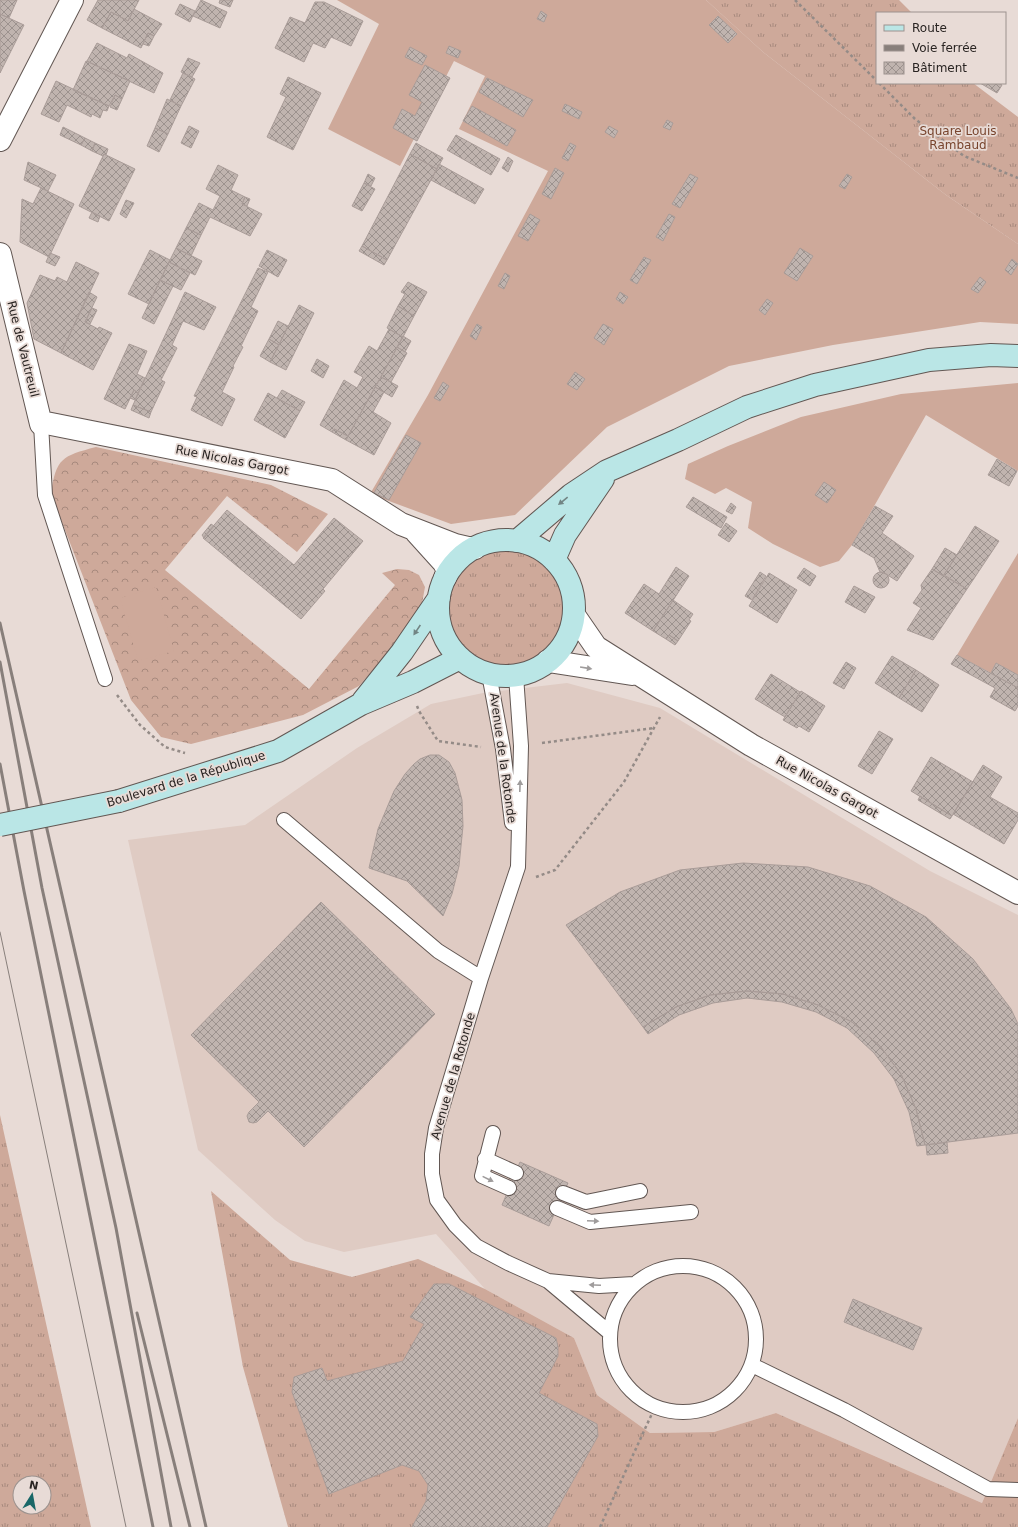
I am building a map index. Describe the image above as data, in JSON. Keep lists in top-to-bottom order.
{
  "streets": {
    "main road": ["Boulevard de la République"],
    "street": ["Rue de Vautreuil", "Rue Nicolas Gargot"],
    "lane": ["Avenue de la Rotonde"]
  },
  "crossings": [
    ["Rue de Vautreuil", "Rue Nicolas Gargot"],
    ["Rue Nicolas Gargot", "Avenue de la Rotonde"],
    ["Rue Nicolas Gargot", "Boulevard de la République"],
    ["Avenue de la Rotonde", "Boulevard de la République"]
  ],
  "parks": ["Square Louis Rambaud"],
  "legend": ["Route", "Voie ferrée", "Bâtiment"],
  "north": "top"
}
